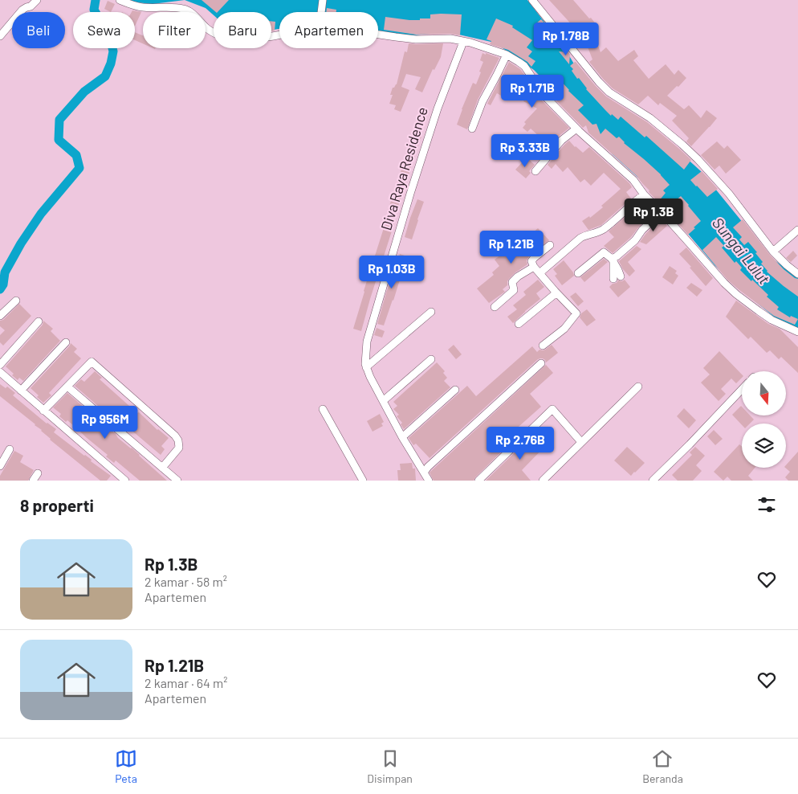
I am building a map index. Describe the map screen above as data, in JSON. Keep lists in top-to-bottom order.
{
  "streets": {
    "street": ["Diva Raya Residence"]
  },
  "water": ["Sungai Lulut"],
  "north": "bottom",
  "page": {
    "chip": [
      "Beli",
      "Sewa",
      "Filter",
      "Baru",
      "Apartemen"
    ],
    "price": [
      "Rp 1.78B",
      "Rp 1.71B",
      "Rp 3.33B",
      "Rp 1.3B",
      "Rp 1.21B",
      "Rp 1.03B",
      "Rp 956M",
      "Rp 2.76B"
    ],
    "heading": "8 properti",
    "list": [
      {
        "name": "Rp 1.3B",
        "note": "2 kamar · 58 m² · Apartemen"
      },
      {
        "name": "Rp 1.21B",
        "note": "2 kamar · 64 m² · Apartemen"
      }
    ],
    "tabs": ["Peta", "Disimpan", "Beranda"]
  }
}
